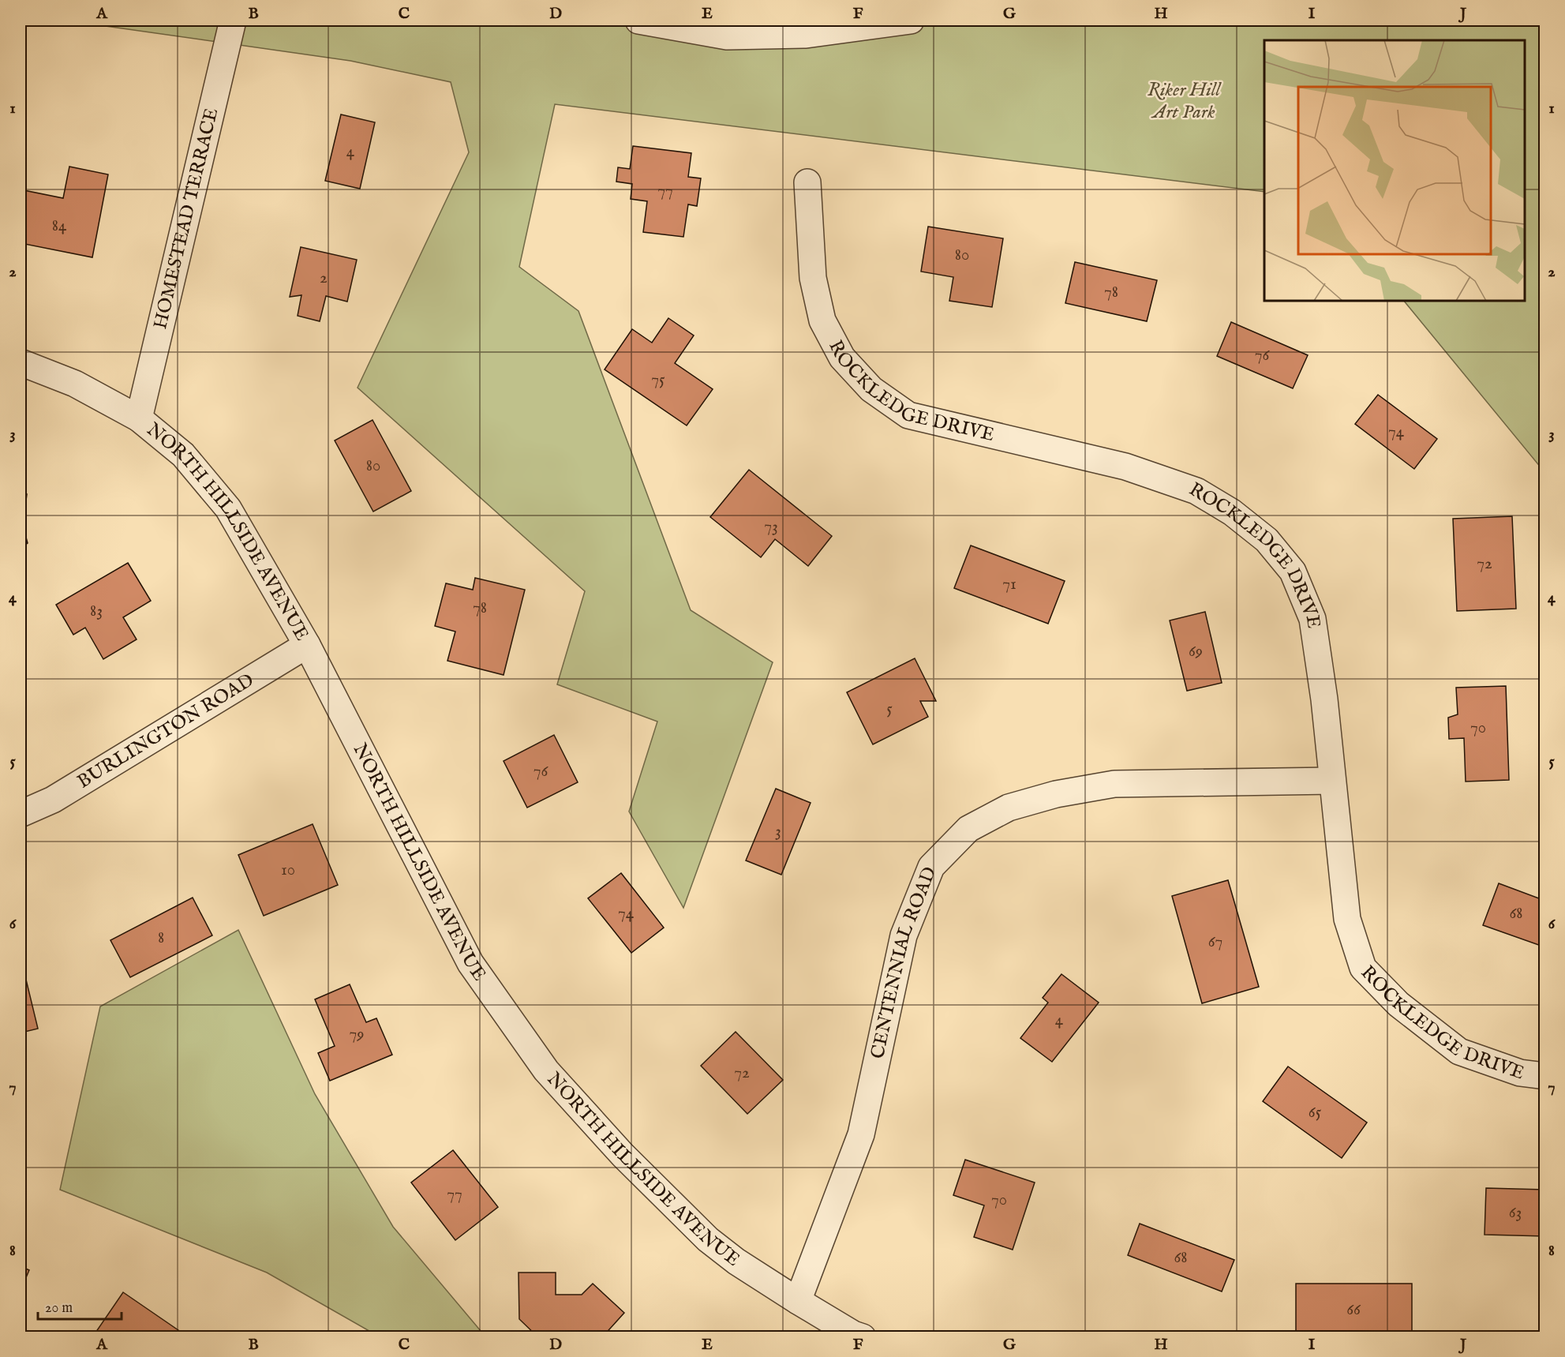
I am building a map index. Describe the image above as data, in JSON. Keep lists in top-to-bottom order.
{
  "streets": {
    "street": [
      "HOMESTEAD TERRACE",
      "ROCKLEDGE DRIVE",
      "NORTH HILLSIDE AVENUE",
      "BURLINGTON ROAD",
      "CENTENNIAL ROAD"
    ]
  },
  "crossings": [
    ["HOMESTEAD TERRACE", "NORTH HILLSIDE AVENUE"],
    ["ROCKLEDGE DRIVE", "CENTENNIAL ROAD"],
    ["NORTH HILLSIDE AVENUE", "BURLINGTON ROAD"],
    ["NORTH HILLSIDE AVENUE", "CENTENNIAL ROAD"]
  ],
  "parks": ["Riker Hill Art Park"],
  "house_numbers": [
    "4",
    "77",
    "84",
    "80",
    "2",
    "78",
    "76",
    "75",
    "74",
    "80",
    "73",
    "72",
    "71",
    "78",
    "83",
    "69",
    "5",
    "70",
    "76",
    "3",
    "10",
    "74",
    "68",
    "8",
    "67",
    "4",
    "79",
    "72",
    "65",
    "77",
    "70",
    "63",
    "68",
    "66"
  ],
  "scale_bar": "20 m",
  "grid": {
    "columns": [
      "A",
      "B",
      "C",
      "D",
      "E",
      "F",
      "G",
      "H",
      "I",
      "J"
    ],
    "rows": [
      "1",
      "2",
      "3",
      "4",
      "5",
      "6",
      "7",
      "8"
    ]
  }
}
